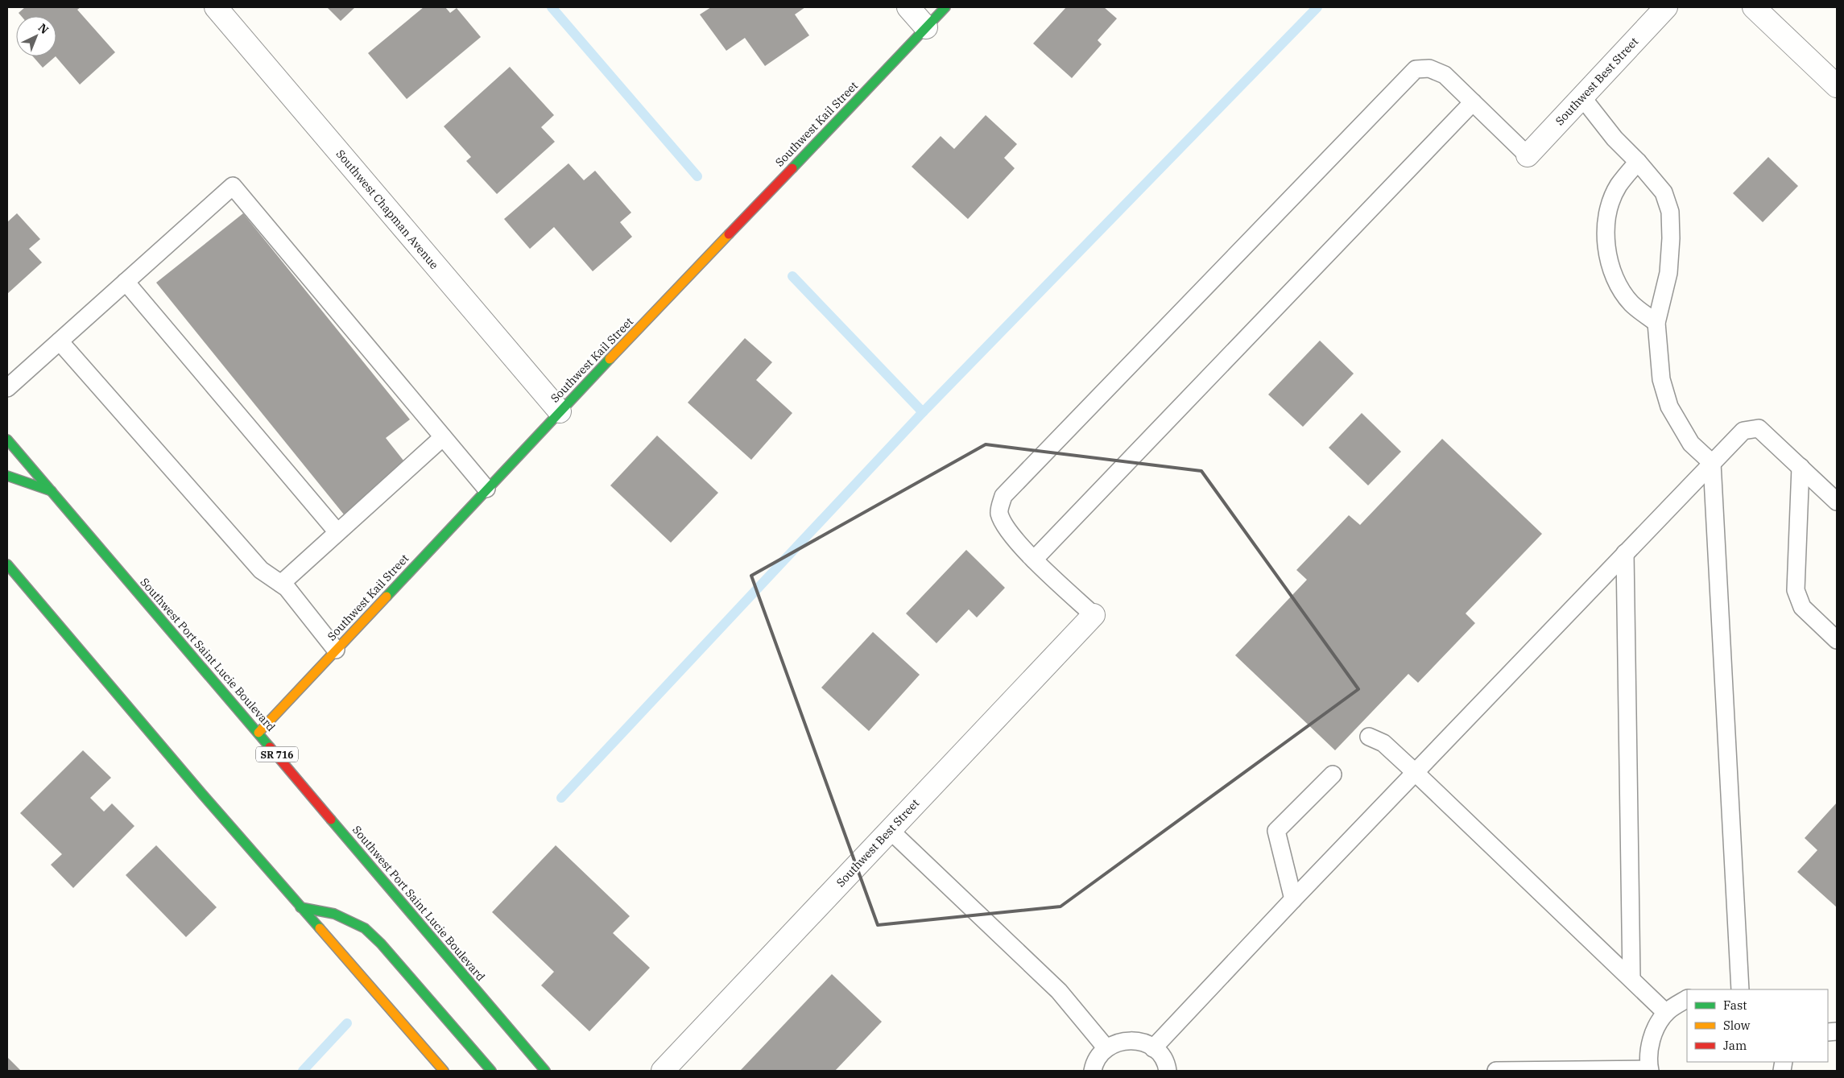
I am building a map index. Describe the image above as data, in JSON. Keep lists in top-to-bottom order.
{
  "streets": {
    "main road": ["Southwest Kail Street", "Southwest Port Saint Lucie Boulevard", "SR 716"],
    "street": ["Southwest Best Street", "Southwest Chapman Avenue"]
  },
  "crossings": [
    ["Southwest Kail Street", "Southwest Chapman Avenue"],
    ["Southwest Kail Street", "Southwest Port Saint Lucie Boulevard"]
  ],
  "legend": ["Fast", "Slow", "Jam"],
  "north": "top right"
}
